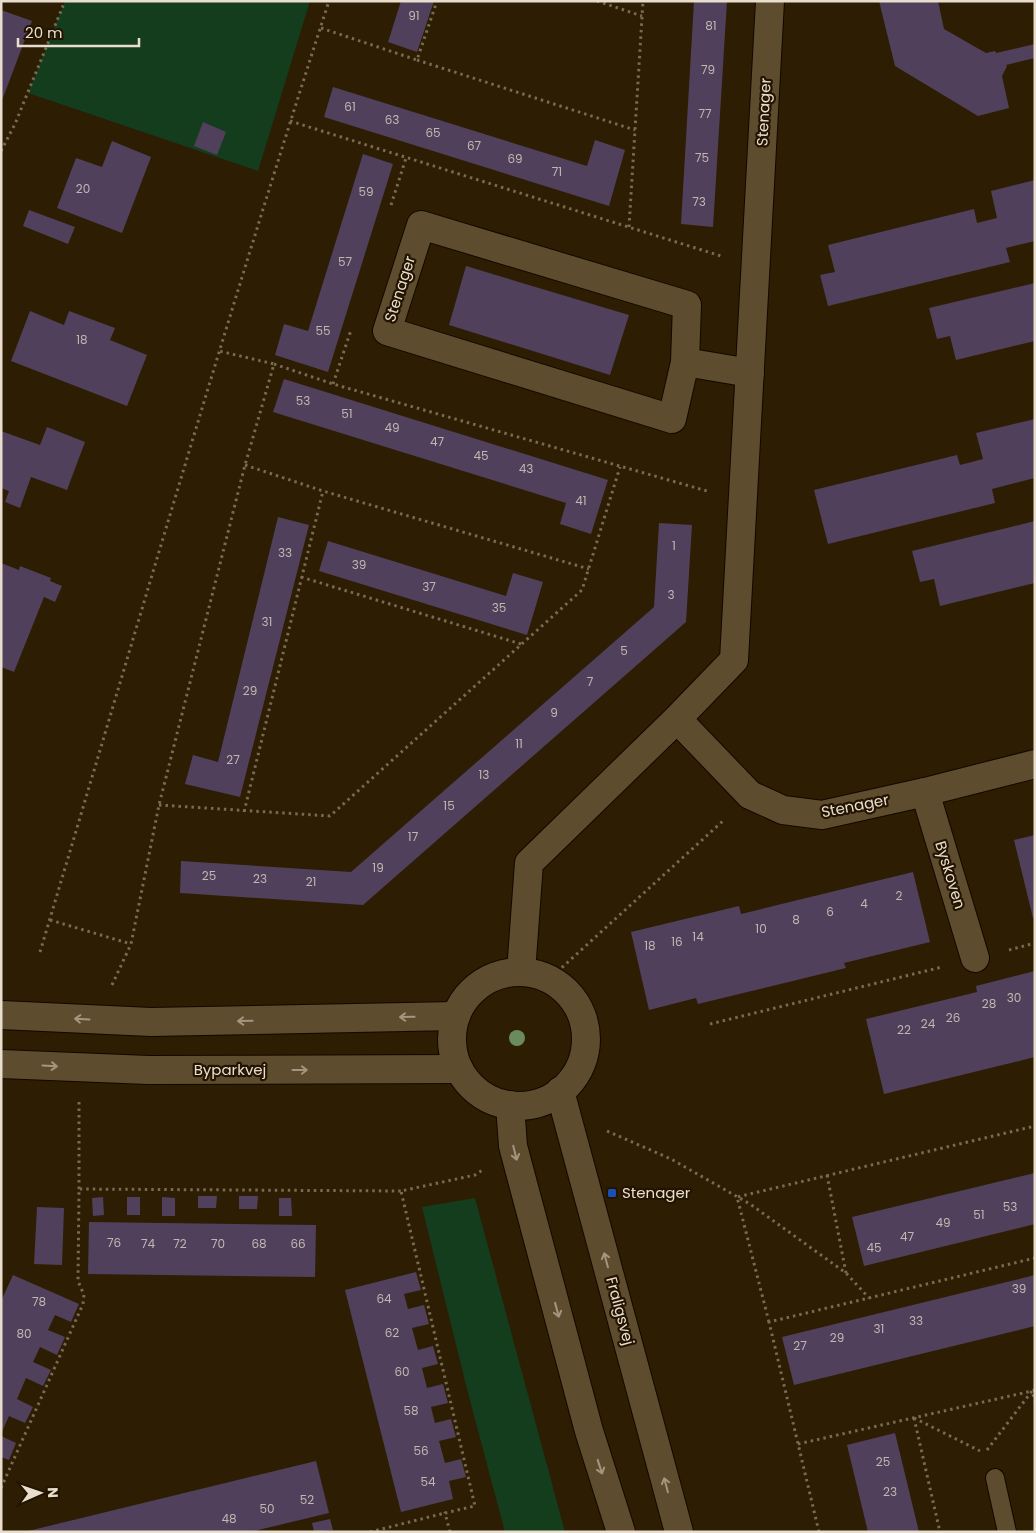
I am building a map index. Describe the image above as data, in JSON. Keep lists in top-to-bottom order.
{
  "streets": {
    "street": [
      "Stenager",
      "Byskoven",
      "Byparkvej",
      "Fraligsvej"
    ]
  },
  "crossings": [
    ["Stenager", "Byskoven"],
    ["Stenager", "Byparkvej"],
    ["Stenager", "Fraligsvej"],
    ["Byparkvej", "Fraligsvej"]
  ],
  "places": {
    "transit": ["Stenager"]
  },
  "house_numbers": [
    "91",
    "81",
    "79",
    "61",
    "77",
    "63",
    "65",
    "67",
    "75",
    "69",
    "71",
    "20",
    "59",
    "73",
    "57",
    "55",
    "18",
    "53",
    "51",
    "49",
    "47",
    "45",
    "43",
    "41",
    "1",
    "33",
    "39",
    "37",
    "3",
    "35",
    "31",
    "5",
    "7",
    "29",
    "9",
    "11",
    "27",
    "13",
    "15",
    "17",
    "19",
    "25",
    "23",
    "21",
    "2",
    "4",
    "6",
    "8",
    "10",
    "14",
    "16",
    "18",
    "30",
    "28",
    "26",
    "24",
    "22",
    "53",
    "51",
    "49",
    "47",
    "76",
    "74",
    "72",
    "70",
    "68",
    "66",
    "45",
    "39",
    "64",
    "78",
    "33",
    "31",
    "62",
    "80",
    "29",
    "27",
    "60",
    "58",
    "56",
    "25",
    "54",
    "23",
    "52",
    "50",
    "48"
  ],
  "scale_bar": "20 m",
  "north": "right"
}
